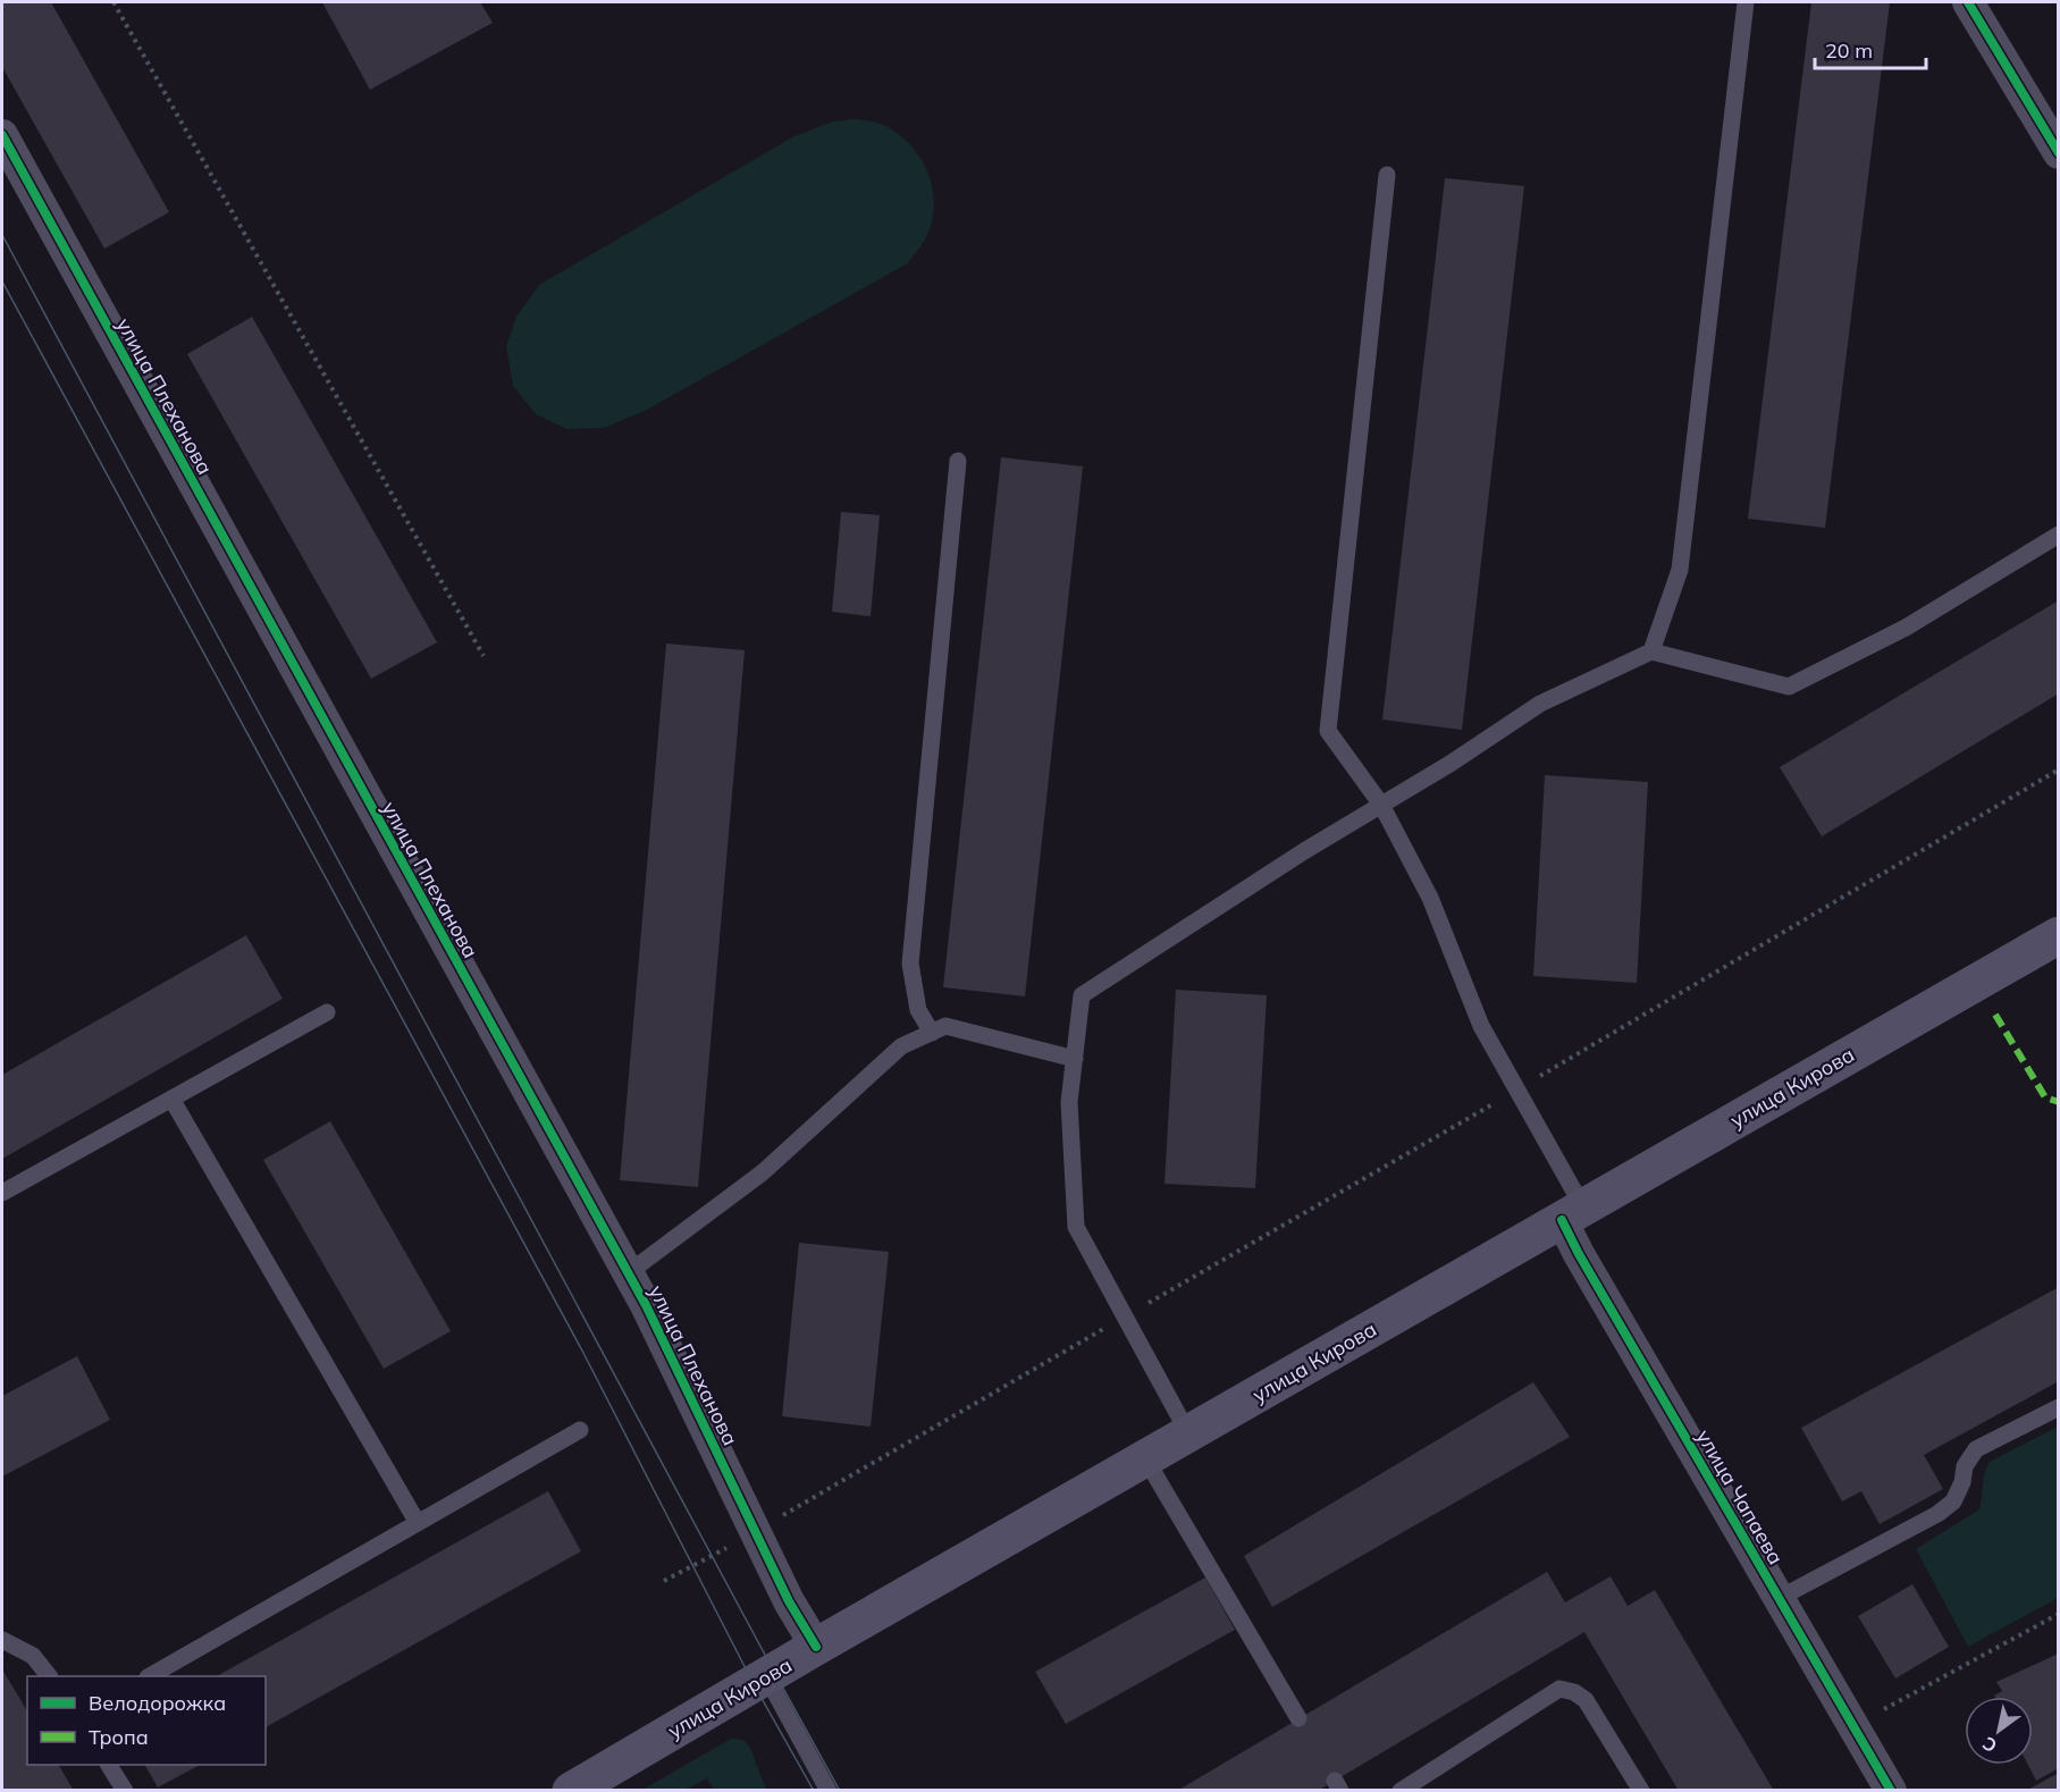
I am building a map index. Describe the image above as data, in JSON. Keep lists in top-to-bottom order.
{
  "streets": {
    "main road": ["улица Кирова"],
    "street": ["улица Плеханова", "улица Чапаева"]
  },
  "crossings": [
    ["улица Плеханова", "улица Кирова"],
    ["улица Кирова", "улица Чапаева"]
  ],
  "legend": ["Велодорожка", "Тропа"],
  "scale_bar": "20 m",
  "north": "bottom left"
}
